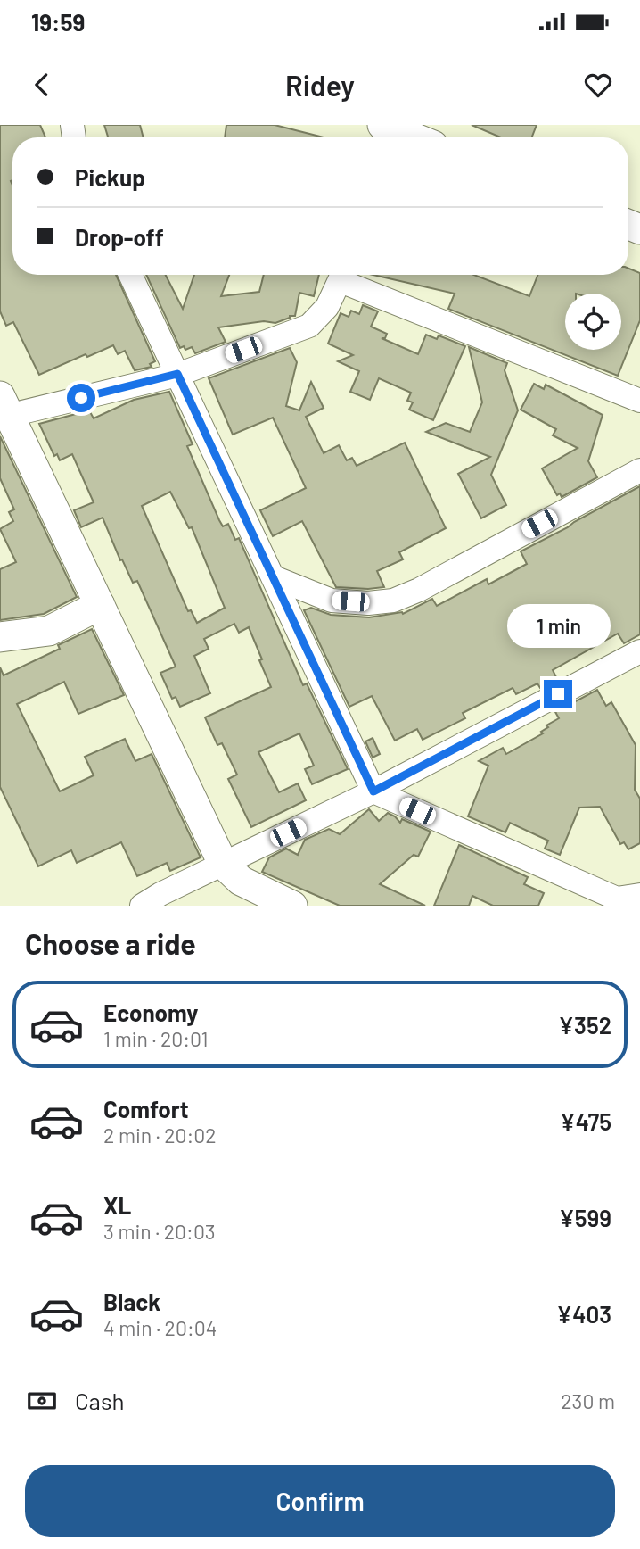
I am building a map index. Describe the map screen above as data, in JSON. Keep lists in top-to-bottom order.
{
  "page": {
    "status": "19:59",
    "header": "Ridey",
    "banner": ["Pickup", "Drop-off"],
    "bubble": "1 min",
    "heading": "Choose a ride",
    "list": [
      {
        "name": "Economy",
        "note": "1 min · 20:01",
        "value": "¥352"
      },
      {
        "name": "Comfort",
        "note": "2 min · 20:02",
        "value": "¥475"
      },
      {
        "name": "XL",
        "note": "3 min · 20:03",
        "value": "¥599"
      },
      {
        "name": "Black",
        "note": "4 min · 20:04",
        "value": "¥403"
      }
    ],
    "pay": ["Cash", "230 m"],
    "buttons": "Confirm"
  }
}
